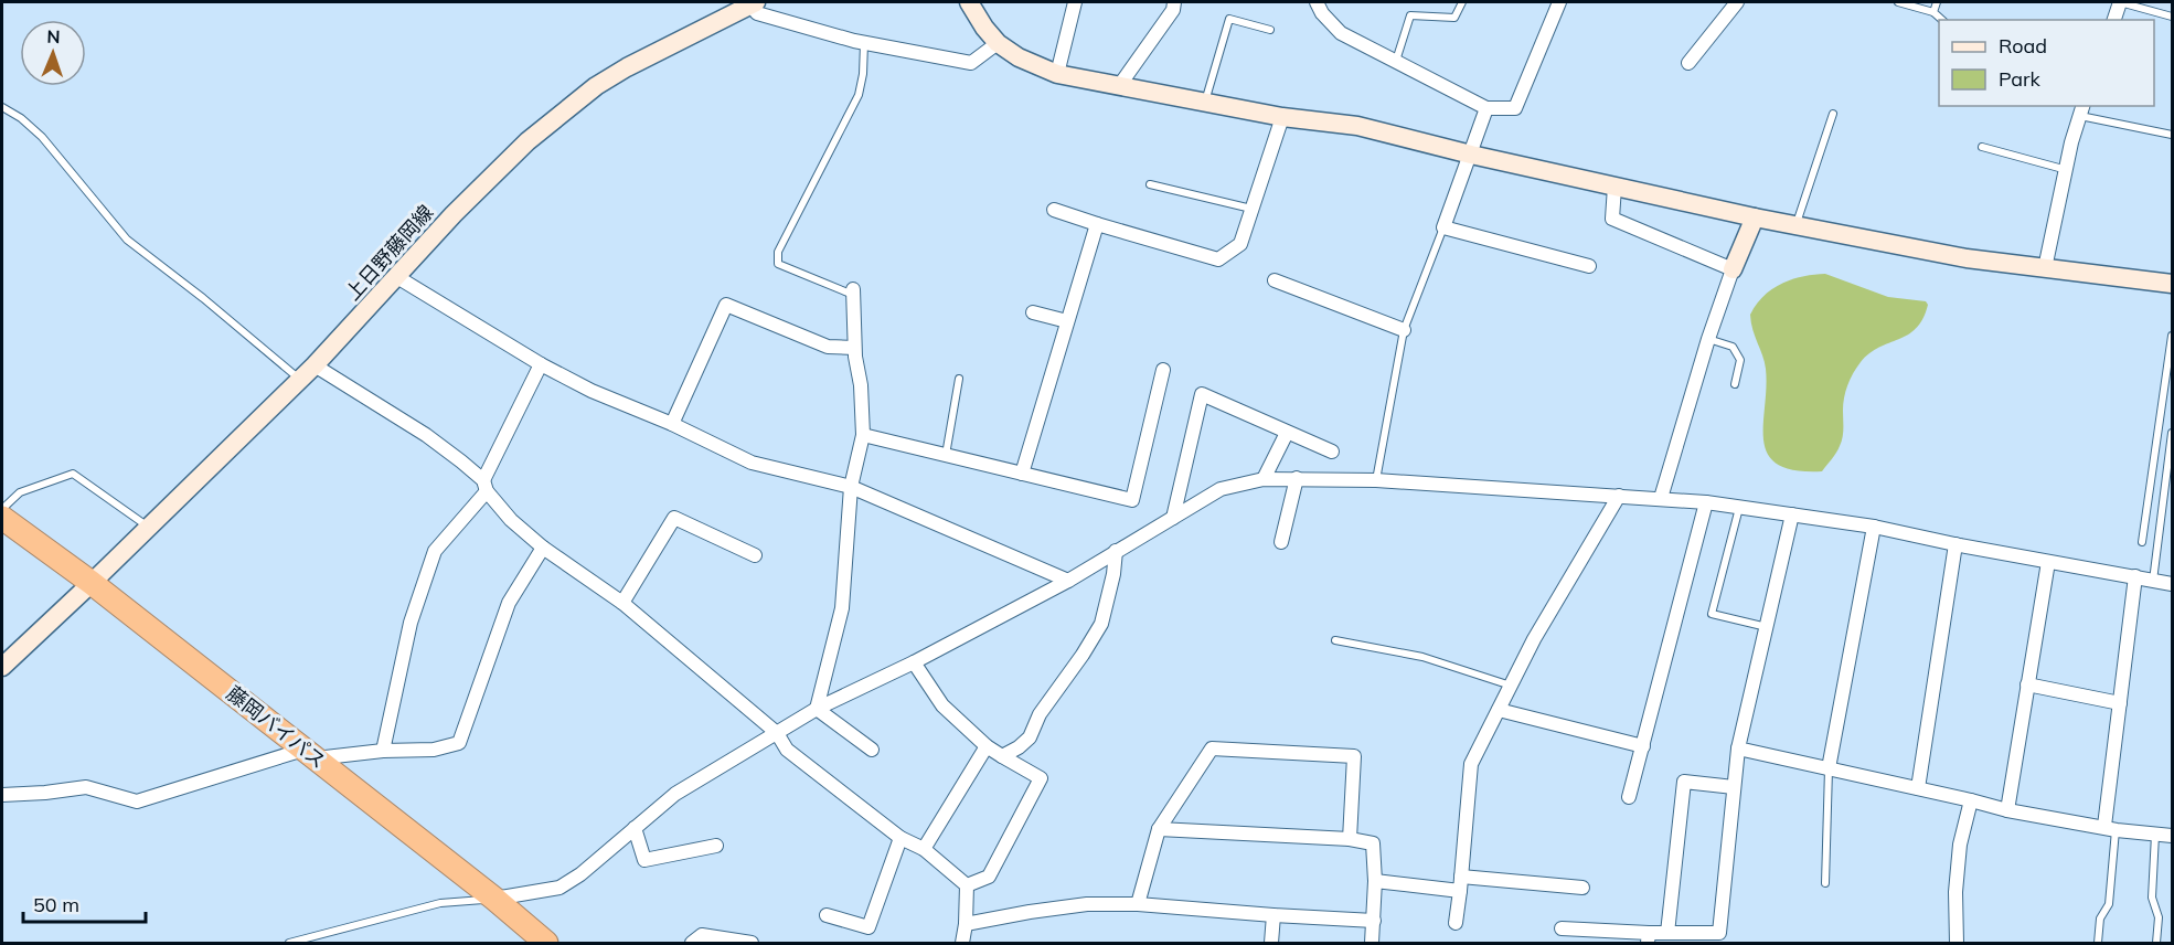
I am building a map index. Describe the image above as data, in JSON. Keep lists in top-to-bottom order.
{
  "streets": {
    "highway": ["藤岡バイパス"],
    "street": ["上日野藤岡線"]
  },
  "crossings": [
    ["上日野藤岡線", "藤岡バイパス"]
  ],
  "legend": ["Road", "Park"],
  "scale_bar": "50 m",
  "north": "top"
}
